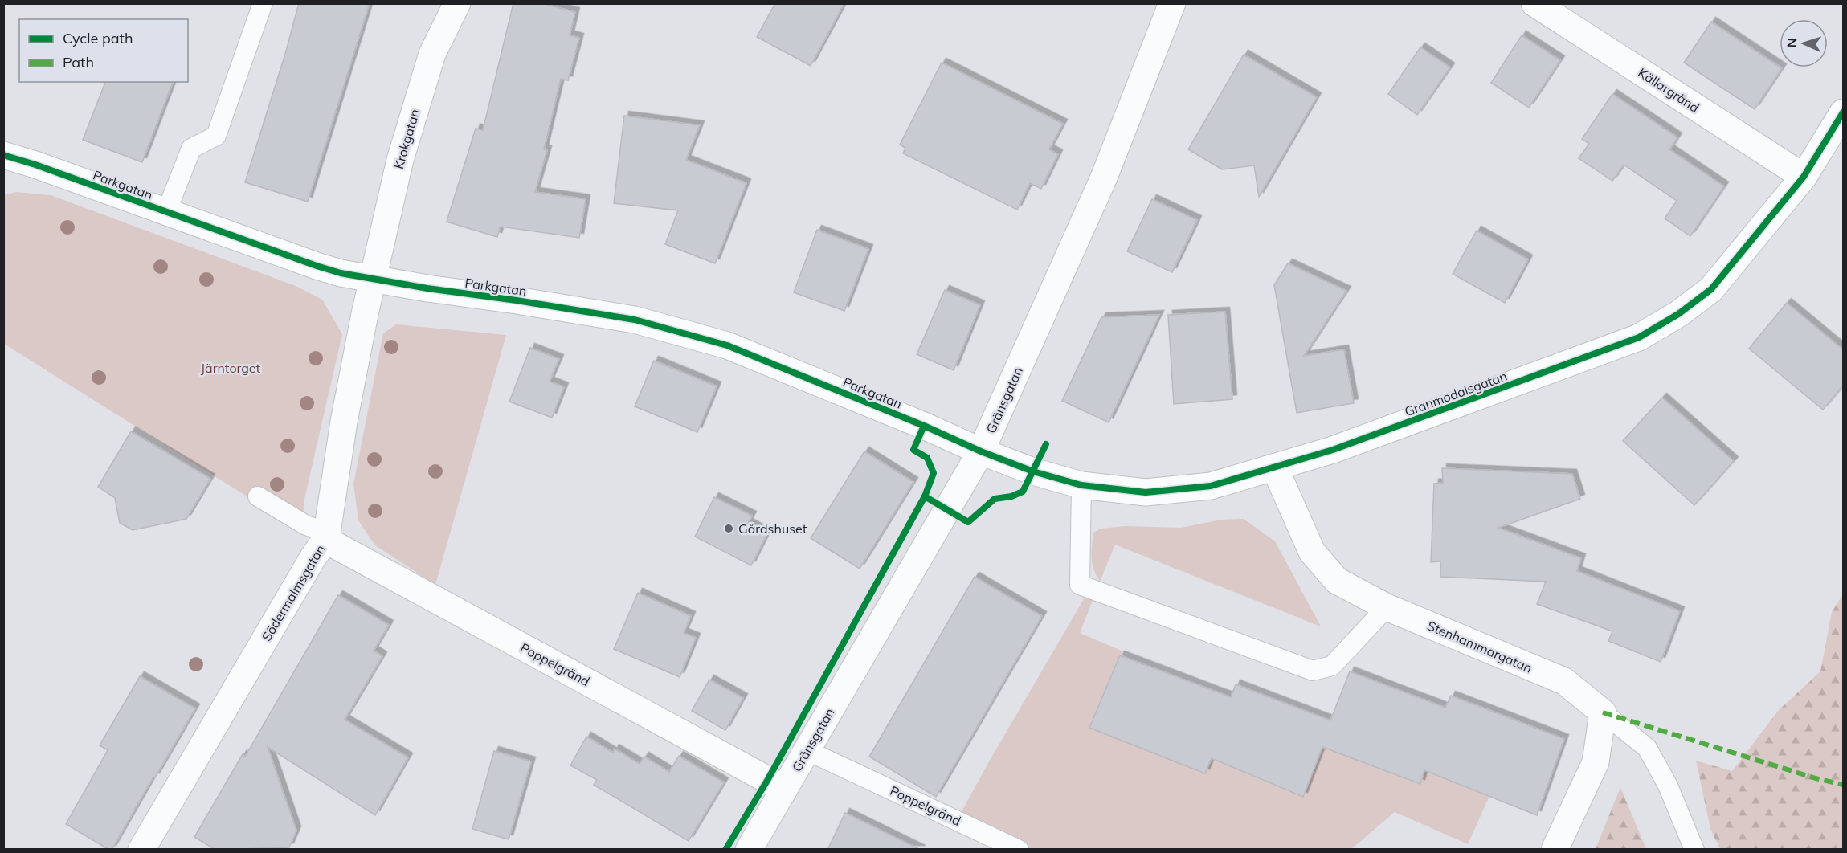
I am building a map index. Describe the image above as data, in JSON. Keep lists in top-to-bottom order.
{
  "streets": {
    "street": [
      "Källargränd",
      "Krokgatan",
      "Parkgatan",
      "Granmodalsgatan",
      "Gränsgatan",
      "Södermalmsgatan",
      "Stenhammargatan",
      "Poppelgränd"
    ]
  },
  "crossings": [
    ["Källargränd", "Granmodalsgatan"],
    ["Krokgatan", "Parkgatan"],
    ["Krokgatan", "Södermalmsgatan"],
    ["Parkgatan", "Granmodalsgatan"],
    ["Parkgatan", "Gränsgatan"],
    ["Parkgatan", "Södermalmsgatan"],
    ["Granmodalsgatan", "Gränsgatan"],
    ["Granmodalsgatan", "Stenhammargatan"],
    ["Gränsgatan", "Poppelgränd"],
    ["Södermalmsgatan", "Poppelgränd"]
  ],
  "parks": ["Järntorget"],
  "places": ["Gårdshuset"],
  "legend": ["Cycle path", "Path"],
  "north": "left"
}
